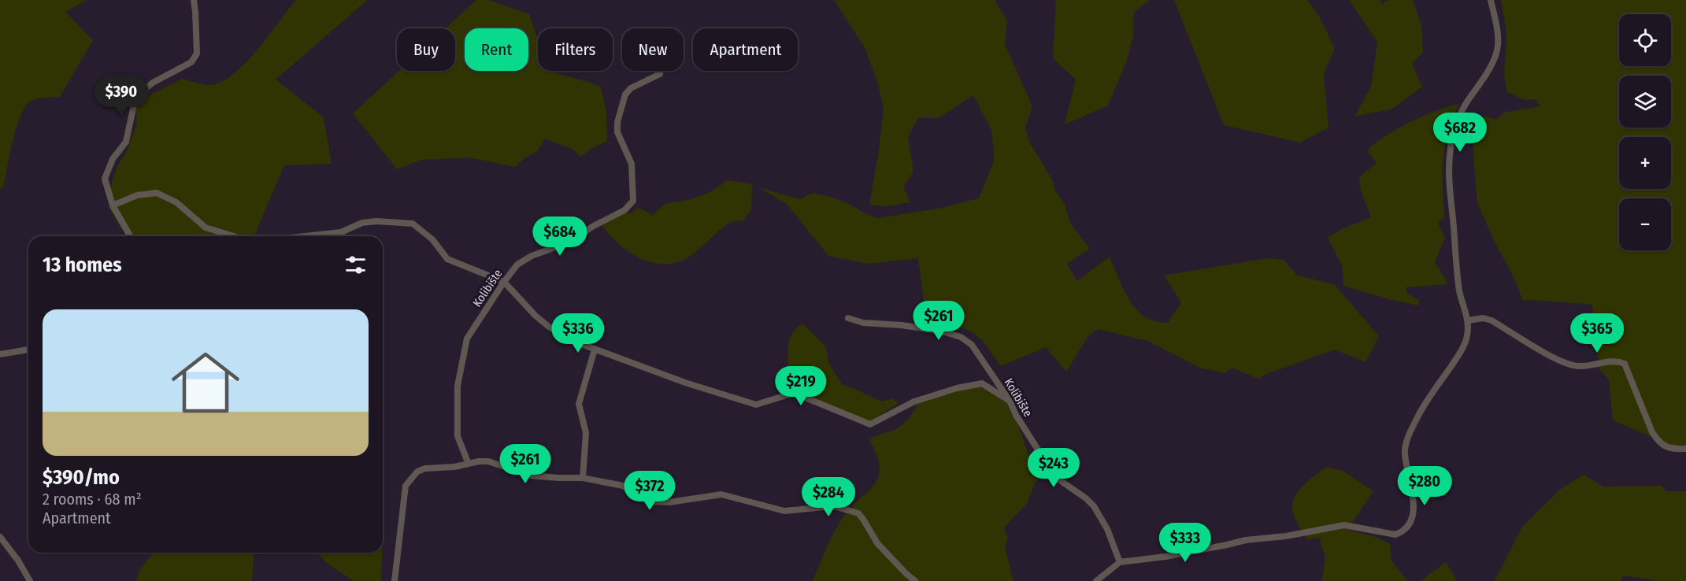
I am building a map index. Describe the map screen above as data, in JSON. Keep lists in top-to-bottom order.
{
  "streets": {
    "street": ["Kolibište"]
  },
  "page": {
    "map_buttons": ["+", "−"],
    "chip": [
      "Buy",
      "Rent",
      "Filters",
      "New",
      "Apartment"
    ],
    "price": [
      "$390",
      "$682",
      "$684",
      "$261",
      "$336",
      "$365",
      "$219",
      "$261",
      "$243",
      "$280",
      "$372",
      "$284",
      "$333"
    ],
    "heading": "13 homes",
    "list": [
      {
        "name": "$390/mo",
        "note": "2 rooms · 68 m² · Apartment"
      }
    ]
  }
}
